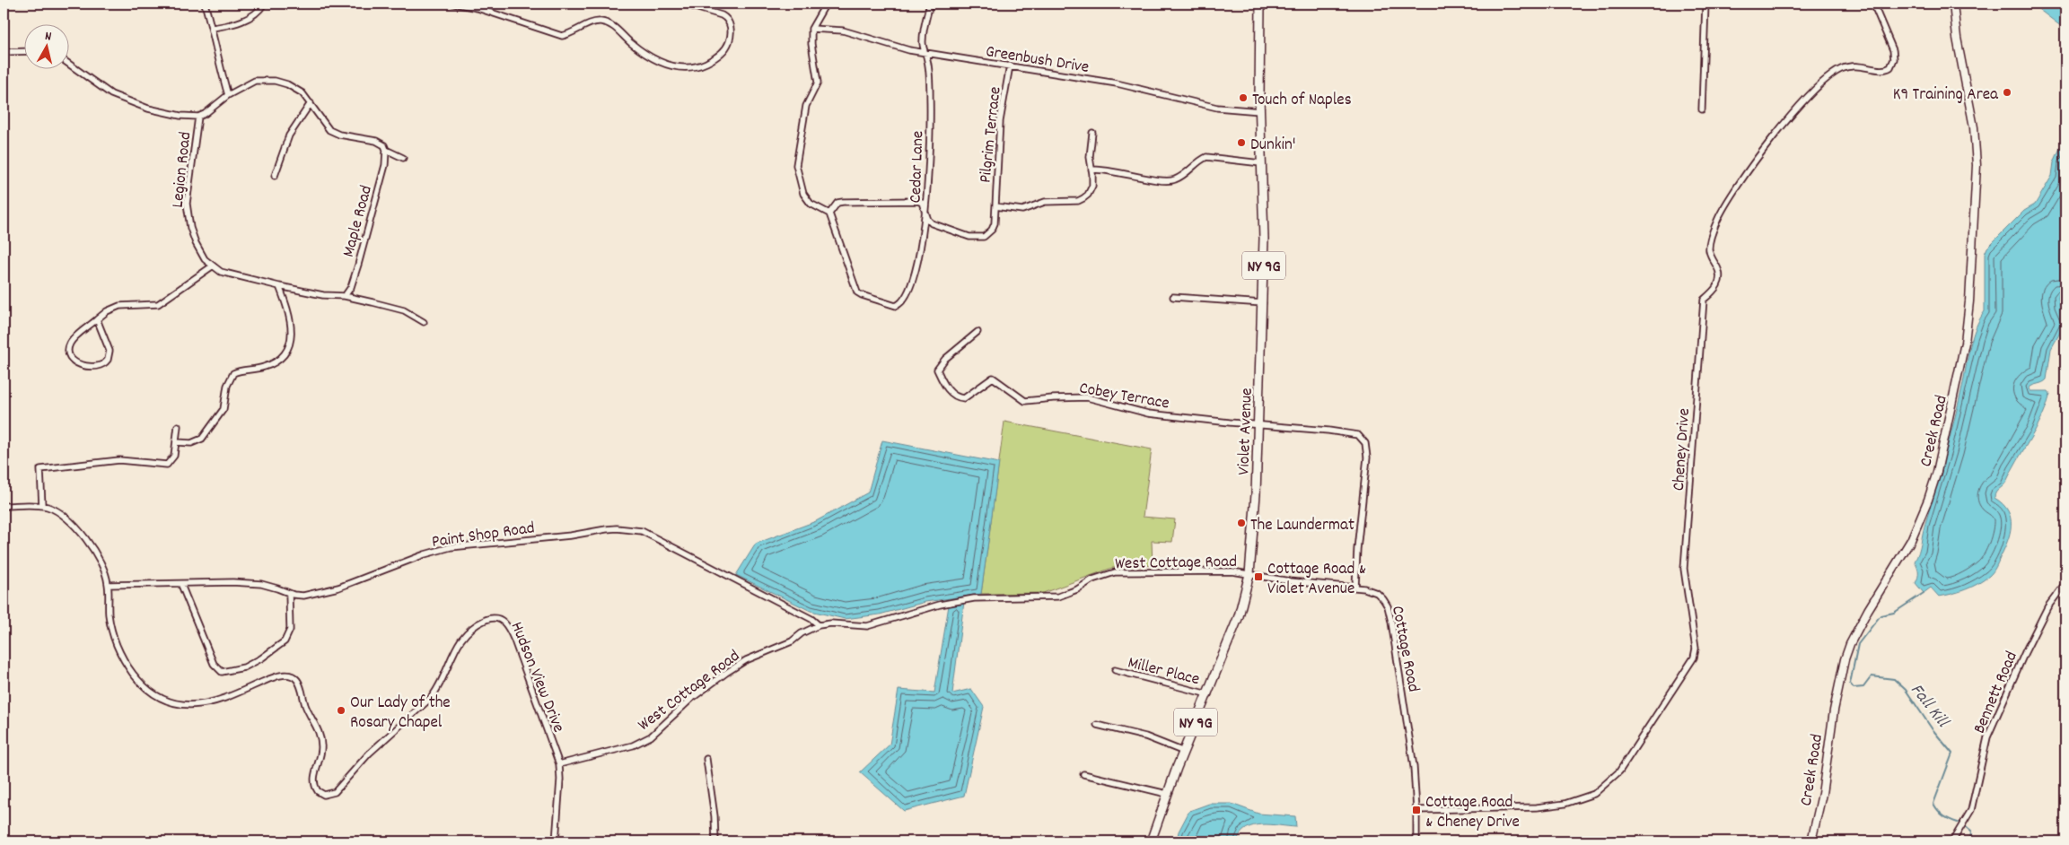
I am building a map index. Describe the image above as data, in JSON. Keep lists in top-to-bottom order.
{
  "streets": {
    "main road": ["NY 9G", "Violet Avenue"],
    "street": [
      "Greenbush Drive",
      "Pilgrim Terrace",
      "Cedar Lane",
      "Legion Road",
      "Maple Road",
      "Cobey Terrace",
      "Creek Road",
      "Cheney Drive",
      "Paint Shop Road",
      "West Cottage Road",
      "Cottage Road",
      "Miller Place",
      "Hudson View Drive",
      "Bennett Road"
    ]
  },
  "crossings": [
    ["Greenbush Drive", "Pilgrim Terrace"],
    ["Greenbush Drive", "Cedar Lane"],
    ["Greenbush Drive", "Violet Avenue"],
    ["Pilgrim Terrace", "Cedar Lane"],
    ["Legion Road", "Maple Road"],
    ["Cobey Terrace", "Violet Avenue"],
    ["Violet Avenue", "West Cottage Road"],
    ["Violet Avenue", "Cottage Road"],
    ["Violet Avenue", "Miller Place"],
    ["Cheney Drive", "Cottage Road"],
    ["Paint Shop Road", "West Cottage Road"],
    ["Paint Shop Road", "Hudson View Drive"],
    ["West Cottage Road", "Cottage Road"],
    ["West Cottage Road", "Hudson View Drive"]
  ],
  "water": ["Fall Kill"],
  "places": {
    "other": [
      "K9 Training Area",
      "Touch of Naples",
      "Dunkin'",
      "The Laundermat",
      "Our Lady of the Rosary Chapel"
    ],
    "transit": ["Cottage Road & Violet Avenue", "Cottage Road & Cheney Drive"]
  },
  "north": "top"
}
